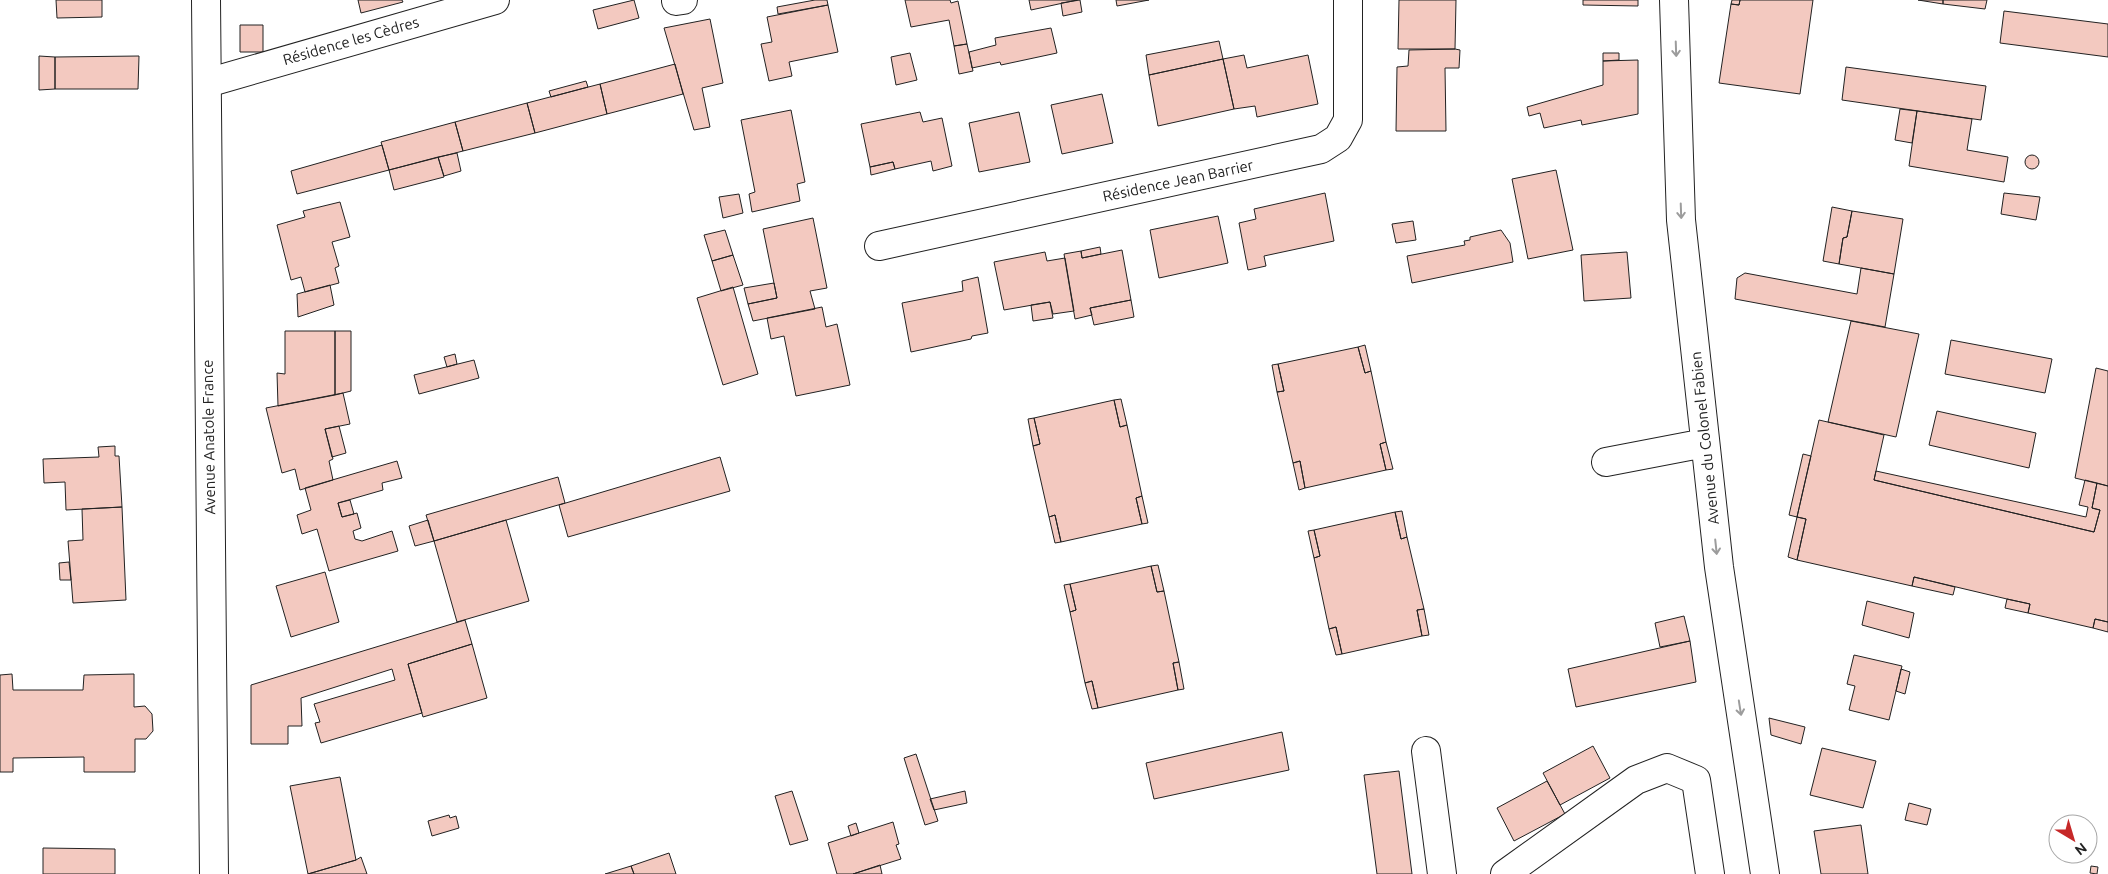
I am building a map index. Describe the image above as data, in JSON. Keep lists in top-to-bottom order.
{
  "streets": {
    "street": [
      "Résidence les Cèdres",
      "Résidence Jean Barrier",
      "Avenue Anatole France",
      "Avenue du Colonel Fabien"
    ]
  },
  "crossings": [
    ["Résidence les Cèdres", "Avenue Anatole France"]
  ],
  "one_way": ["Avenue du Colonel Fabien"],
  "north": "bottom right"
}
